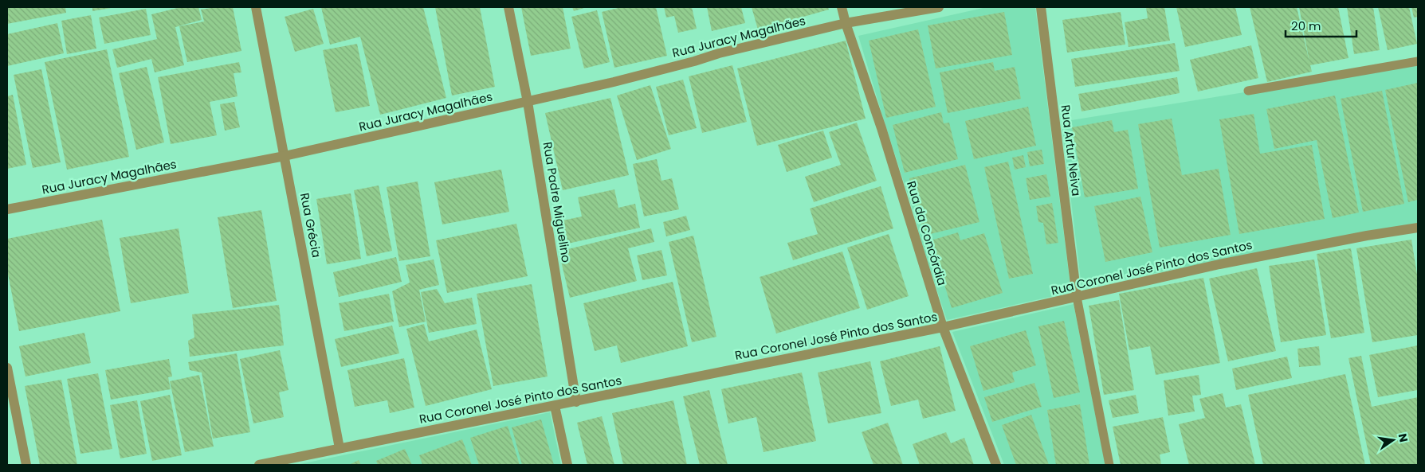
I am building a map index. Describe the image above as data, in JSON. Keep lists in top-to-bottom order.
{
  "streets": {
    "street": [
      "Rua Juracy Magalhães",
      "Rua Artur Neiva",
      "Rua Padre Miguelino",
      "Rua Grécia",
      "Rua da Concórdia",
      "Rua Coronel José Pinto dos Santos"
    ]
  },
  "crossings": [
    ["Rua Juracy Magalhães", "Rua Padre Miguelino"],
    ["Rua Juracy Magalhães", "Rua Grécia"],
    ["Rua Juracy Magalhães", "Rua da Concórdia"],
    ["Rua Artur Neiva", "Rua Coronel José Pinto dos Santos"],
    ["Rua Padre Miguelino", "Rua Coronel José Pinto dos Santos"],
    ["Rua Grécia", "Rua Coronel José Pinto dos Santos"],
    ["Rua da Concórdia", "Rua Coronel José Pinto dos Santos"]
  ],
  "scale_bar": "20 m",
  "north": "right"
}
